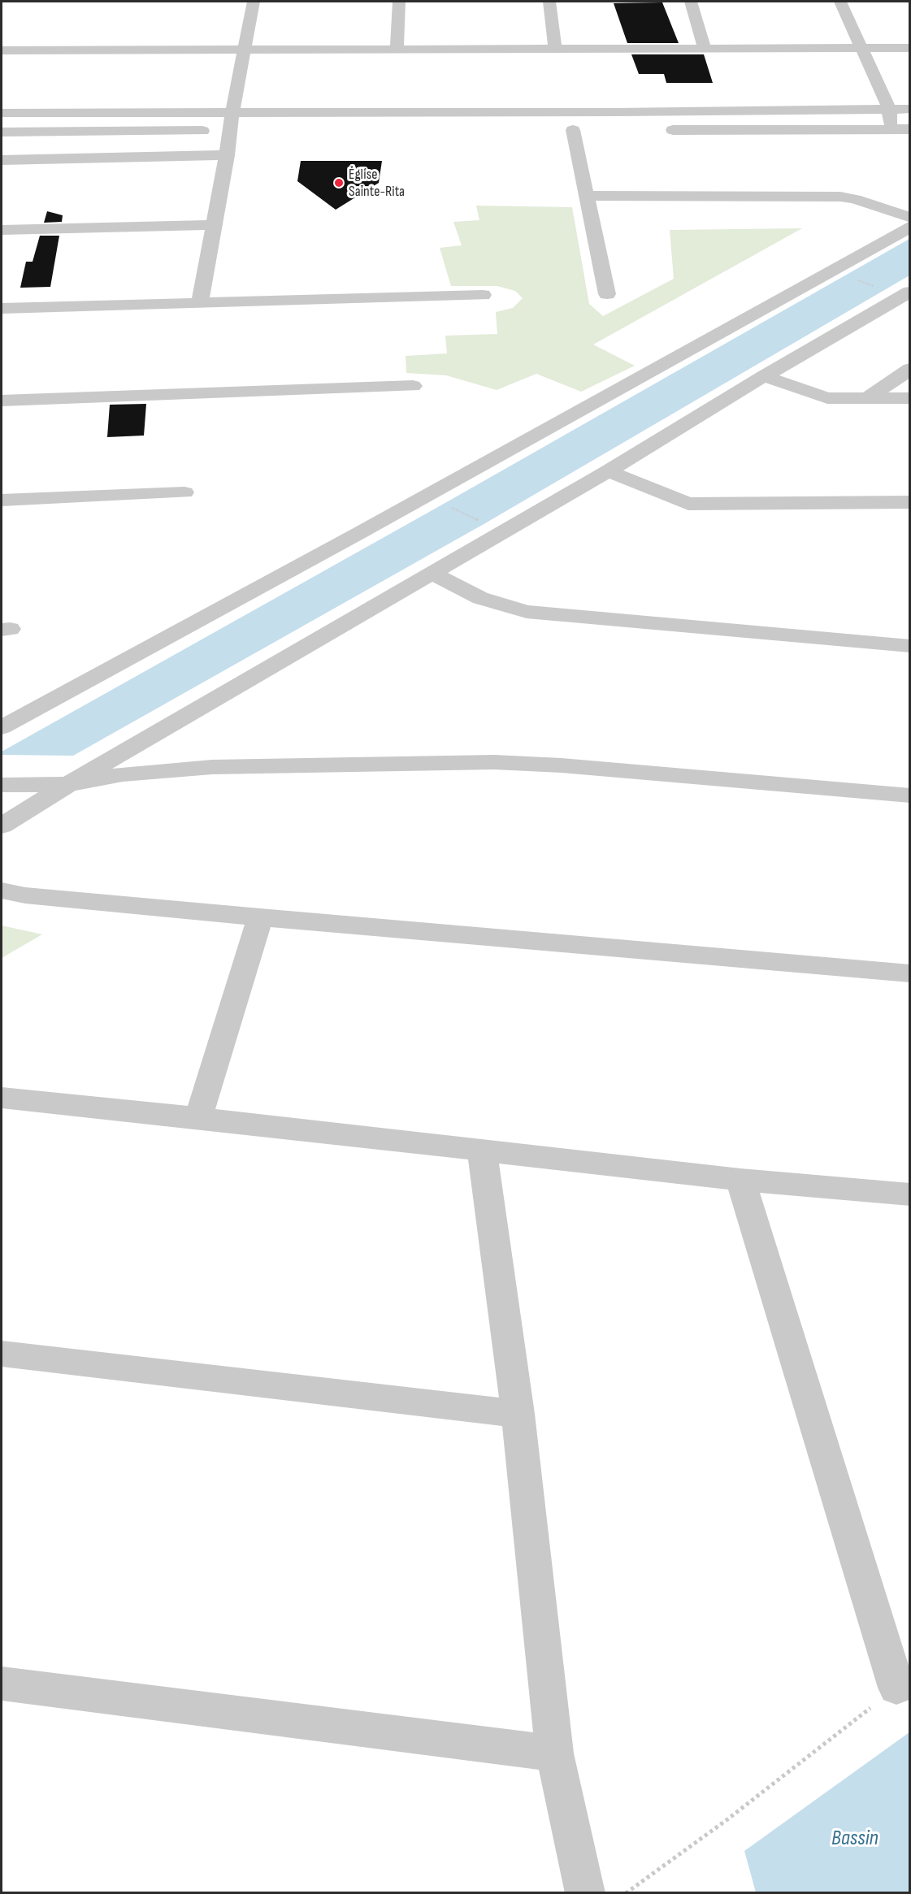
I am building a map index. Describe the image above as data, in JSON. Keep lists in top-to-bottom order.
{
  "water": ["Bassin"],
  "places": ["Église Sainte-Rita"]
}
